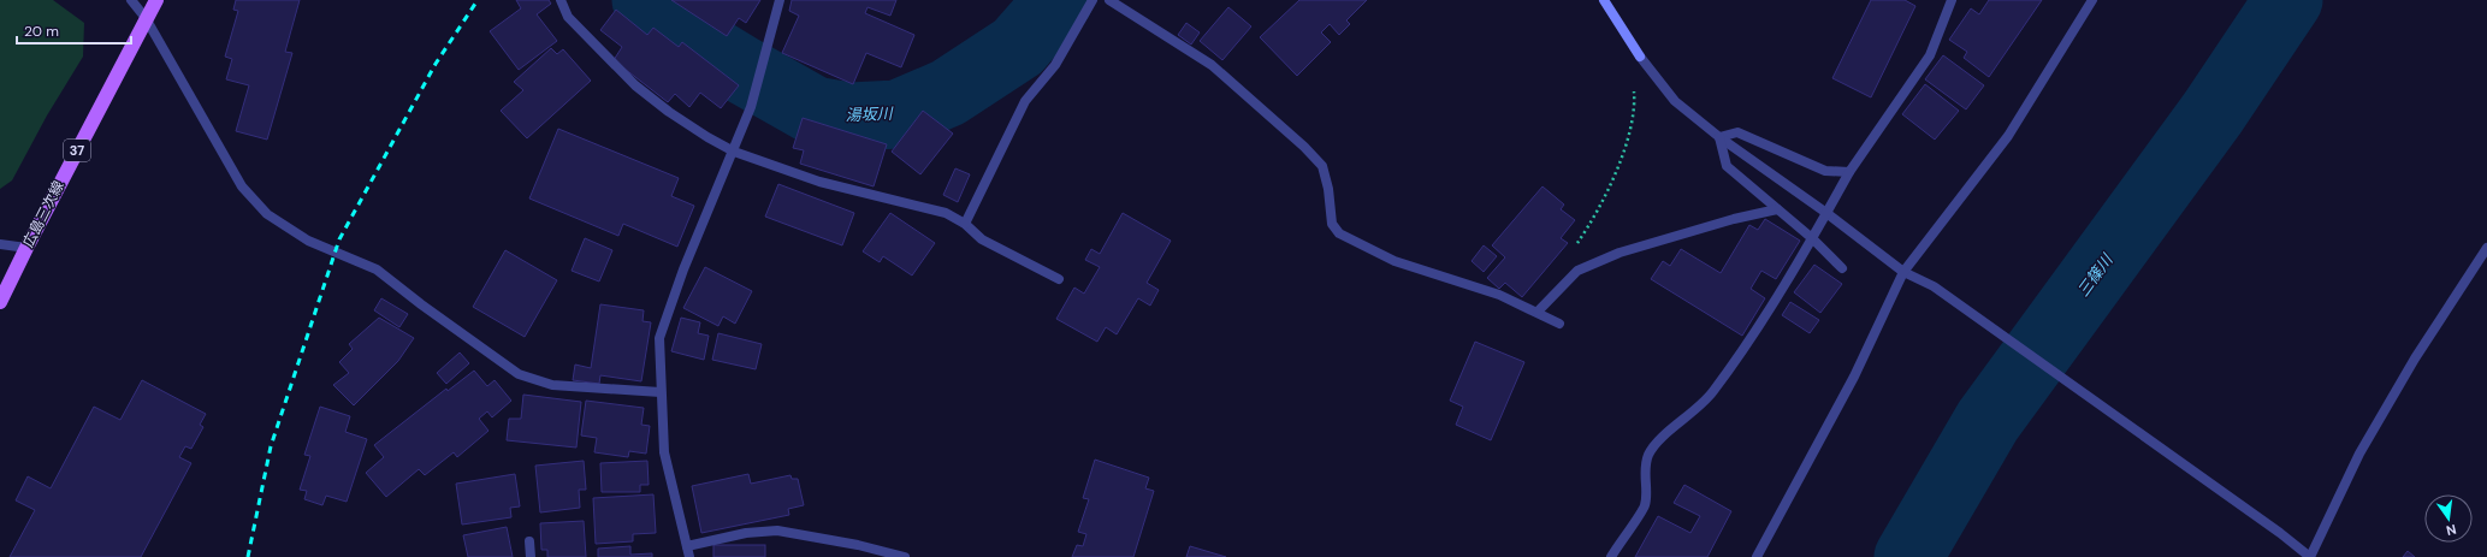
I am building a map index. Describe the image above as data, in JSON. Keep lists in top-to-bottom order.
{
  "streets": {
    "main road": ["37", "広島三次線"]
  },
  "water": ["湯坂川", "三篠川"],
  "scale_bar": "20 m",
  "north": "bottom"
}
